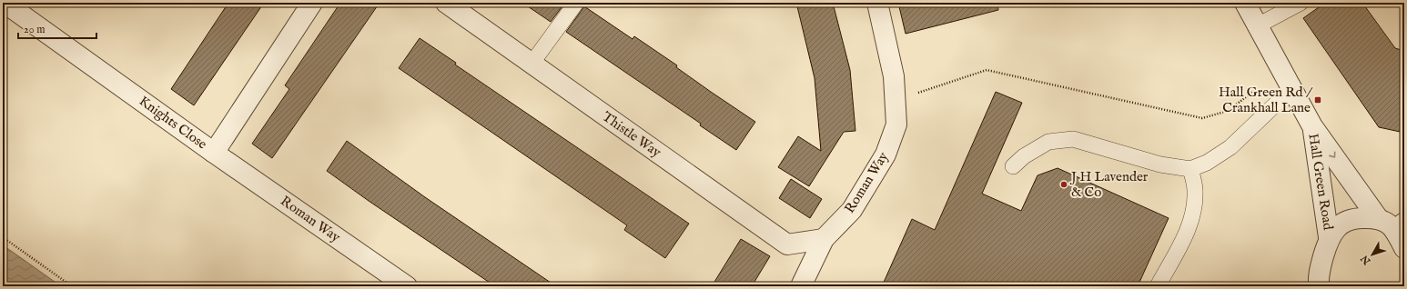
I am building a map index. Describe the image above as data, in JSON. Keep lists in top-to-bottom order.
{
  "streets": {
    "street": [
      "Knights Close",
      "Thistle Way",
      "Hall Green Road",
      "Roman Way"
    ]
  },
  "crossings": [
    ["Knights Close", "Roman Way"],
    ["Thistle Way", "Roman Way"]
  ],
  "places": {
    "transit": ["Hall Green Rd / Crankhall Lane"],
    "other": ["J H Lavender & Co"]
  },
  "scale_bar": "20 m",
  "north": "bottom left"
}
